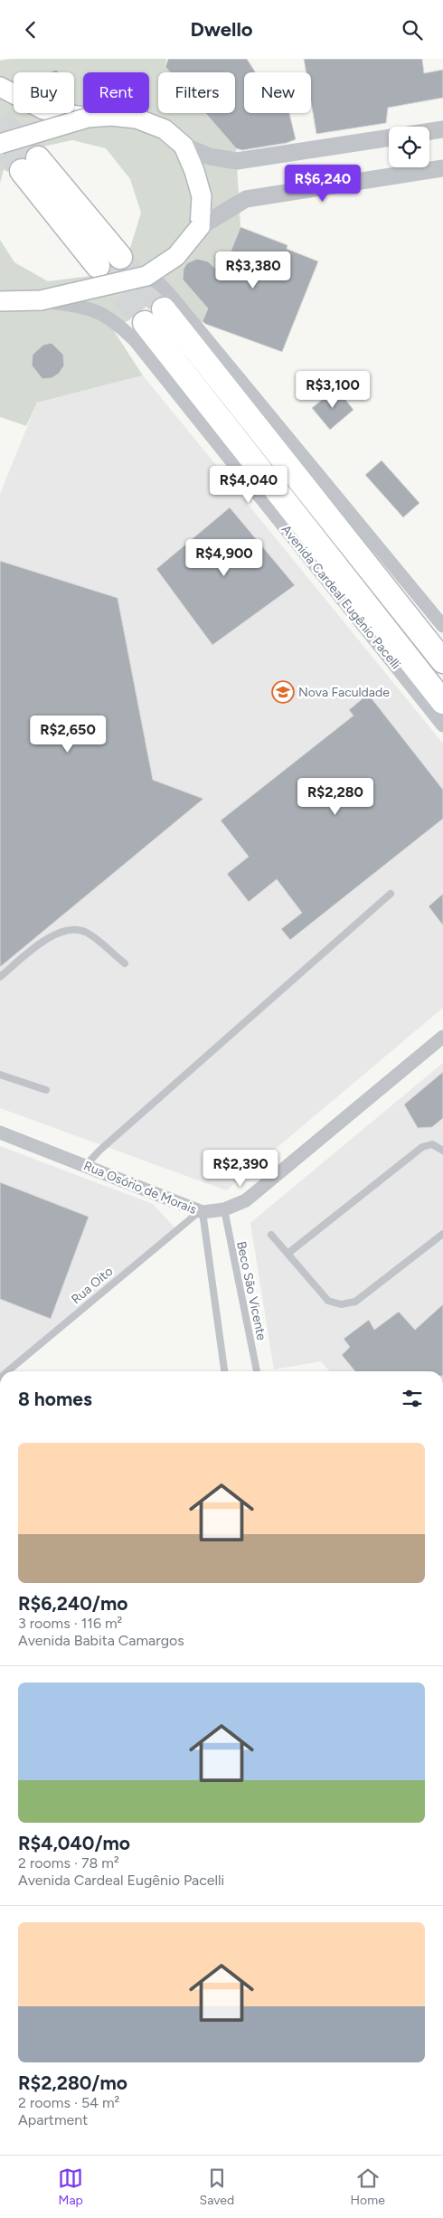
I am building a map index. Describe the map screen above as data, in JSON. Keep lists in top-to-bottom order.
{
  "streets": {
    "highway": ["Avenida Cardeal Eugênio Pacelli"],
    "street": ["Rua Osório de Morais"],
    "lane": ["Rua Oito", "Beco São Vicente"]
  },
  "crossings": [
    ["Rua Osório de Morais", "Rua Oito"],
    ["Rua Osório de Morais", "Beco São Vicente"]
  ],
  "places": {
    "school or university": ["Nova Faculdade"]
  },
  "page": {
    "header": "Dwello",
    "chip": [
      "Buy",
      "Rent",
      "Filters",
      "New"
    ],
    "price": [
      "R$6,240",
      "R$3,380",
      "R$3,100",
      "R$4,040",
      "R$4,900",
      "R$2,650",
      "R$2,280",
      "R$2,390"
    ],
    "heading": "8 homes",
    "list": [
      {
        "name": "R$6,240/mo",
        "note": "3 rooms · 116 m² · Avenida Babita Camargos"
      },
      {
        "name": "R$4,040/mo",
        "note": "2 rooms · 78 m² · Avenida Cardeal Eugênio Pacelli"
      },
      {
        "name": "R$2,280/mo",
        "note": "2 rooms · 54 m² · Apartment"
      }
    ],
    "tabs": ["Map", "Saved", "Home"]
  }
}
